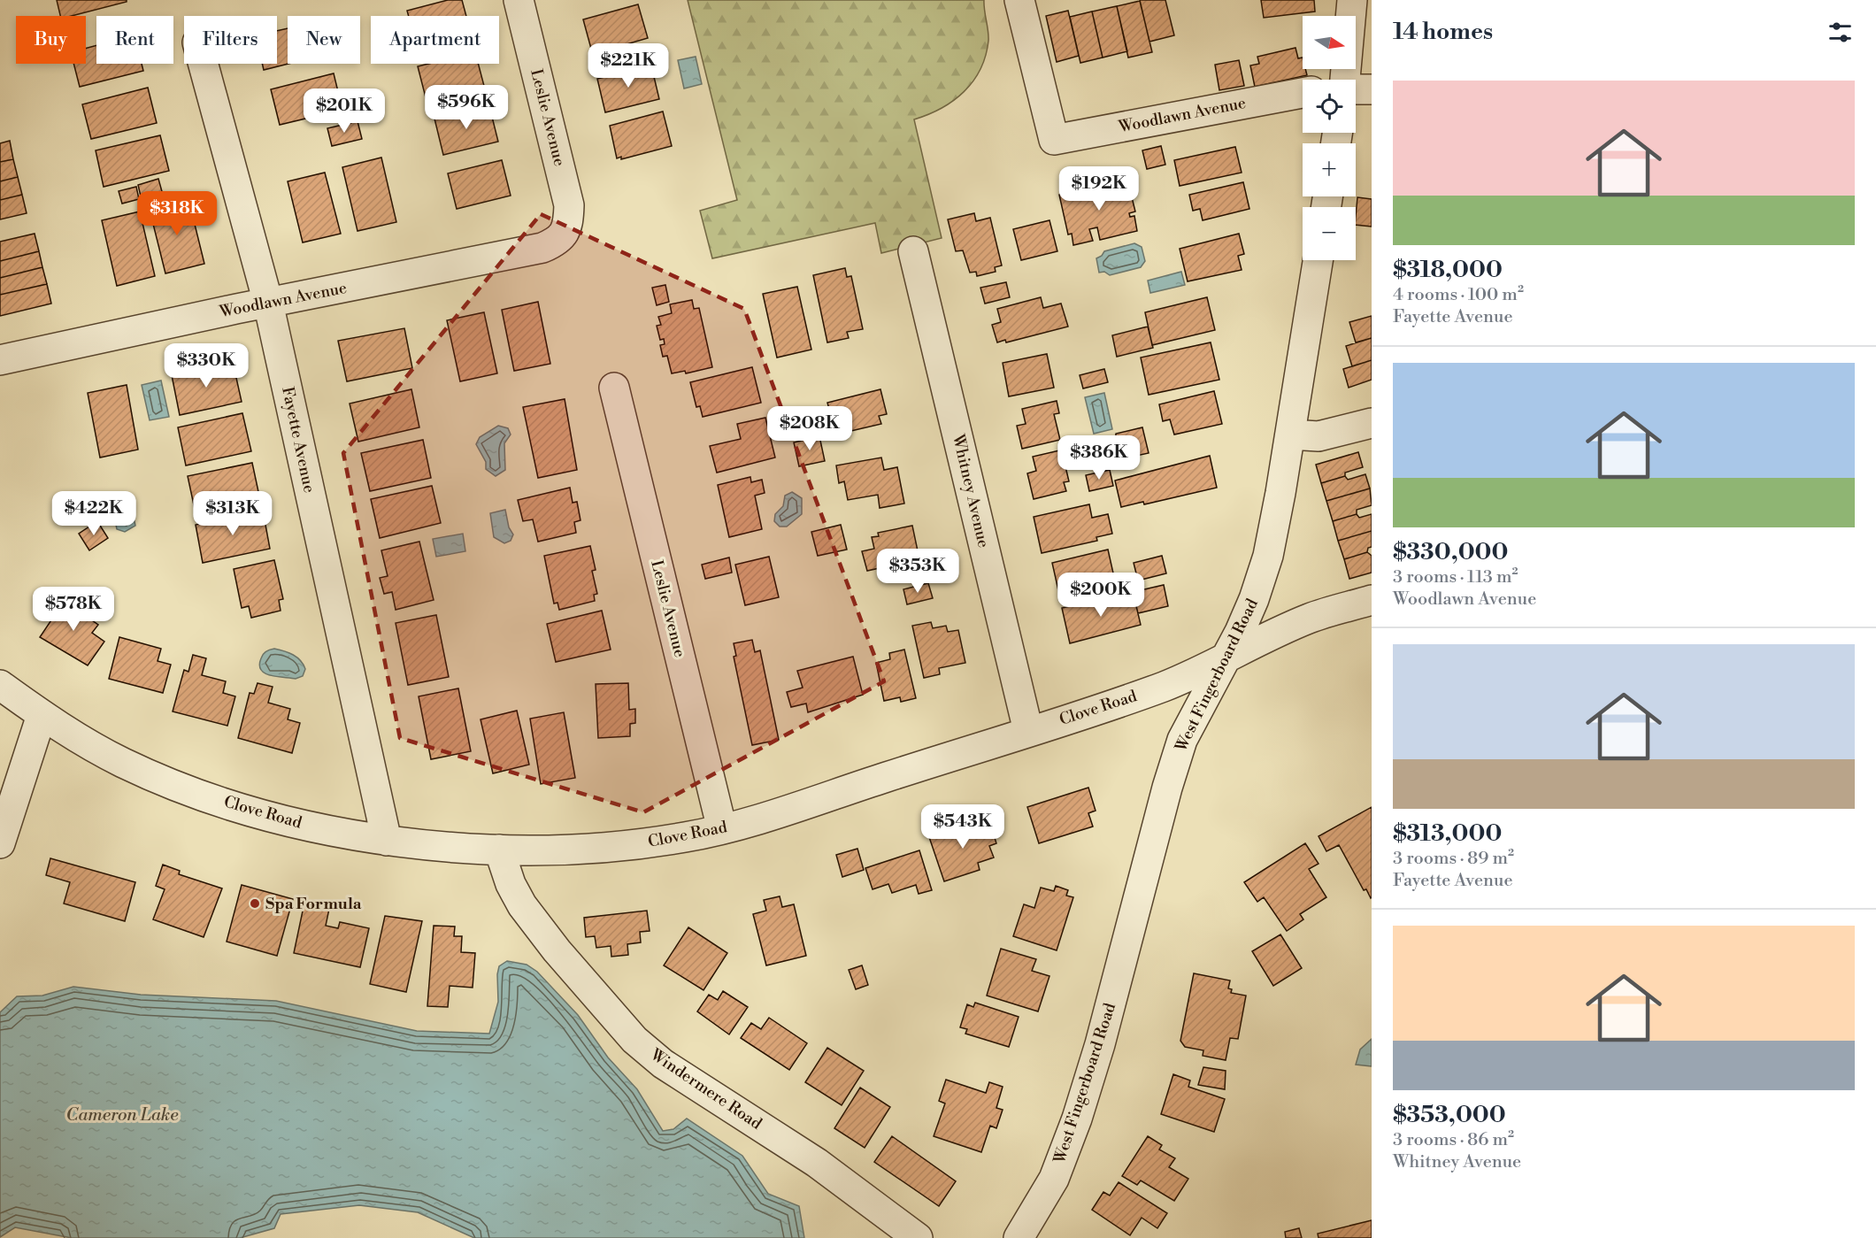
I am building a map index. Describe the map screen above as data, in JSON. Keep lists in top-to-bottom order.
{
  "streets": {
    "street": [
      "Woodlawn Avenue",
      "Leslie Avenue",
      "Fayette Avenue",
      "Whitney Avenue",
      "West Fingerboard Road",
      "Clove Road",
      "Windermere Road"
    ]
  },
  "crossings": [
    ["Woodlawn Avenue", "Leslie Avenue"],
    ["Woodlawn Avenue", "Fayette Avenue"],
    ["Leslie Avenue", "Clove Road"],
    ["Fayette Avenue", "Clove Road"],
    ["Whitney Avenue", "Clove Road"],
    ["West Fingerboard Road", "Clove Road"],
    ["Clove Road", "Windermere Road"]
  ],
  "water": ["Cameron Lake"],
  "places": ["Spa Formula"],
  "north": "right",
  "page": {
    "heading": "14 homes",
    "map_buttons": ["+", "−"],
    "chip": [
      "Buy",
      "Rent",
      "Filters",
      "New",
      "Apartment"
    ],
    "price": [
      "$221K",
      "$596K",
      "$201K",
      "$192K",
      "$318K",
      "$330K",
      "$208K",
      "$386K",
      "$422K",
      "$313K",
      "$353K",
      "$200K",
      "$578K",
      "$543K"
    ],
    "list": [
      {
        "name": "$318,000",
        "note": "4 rooms · 100 m² · Fayette Avenue"
      },
      {
        "name": "$330,000",
        "note": "3 rooms · 113 m² · Woodlawn Avenue"
      },
      {
        "name": "$313,000",
        "note": "3 rooms · 89 m² · Fayette Avenue"
      },
      {
        "name": "$353,000",
        "note": "3 rooms · 86 m² · Whitney Avenue"
      }
    ]
  }
}
